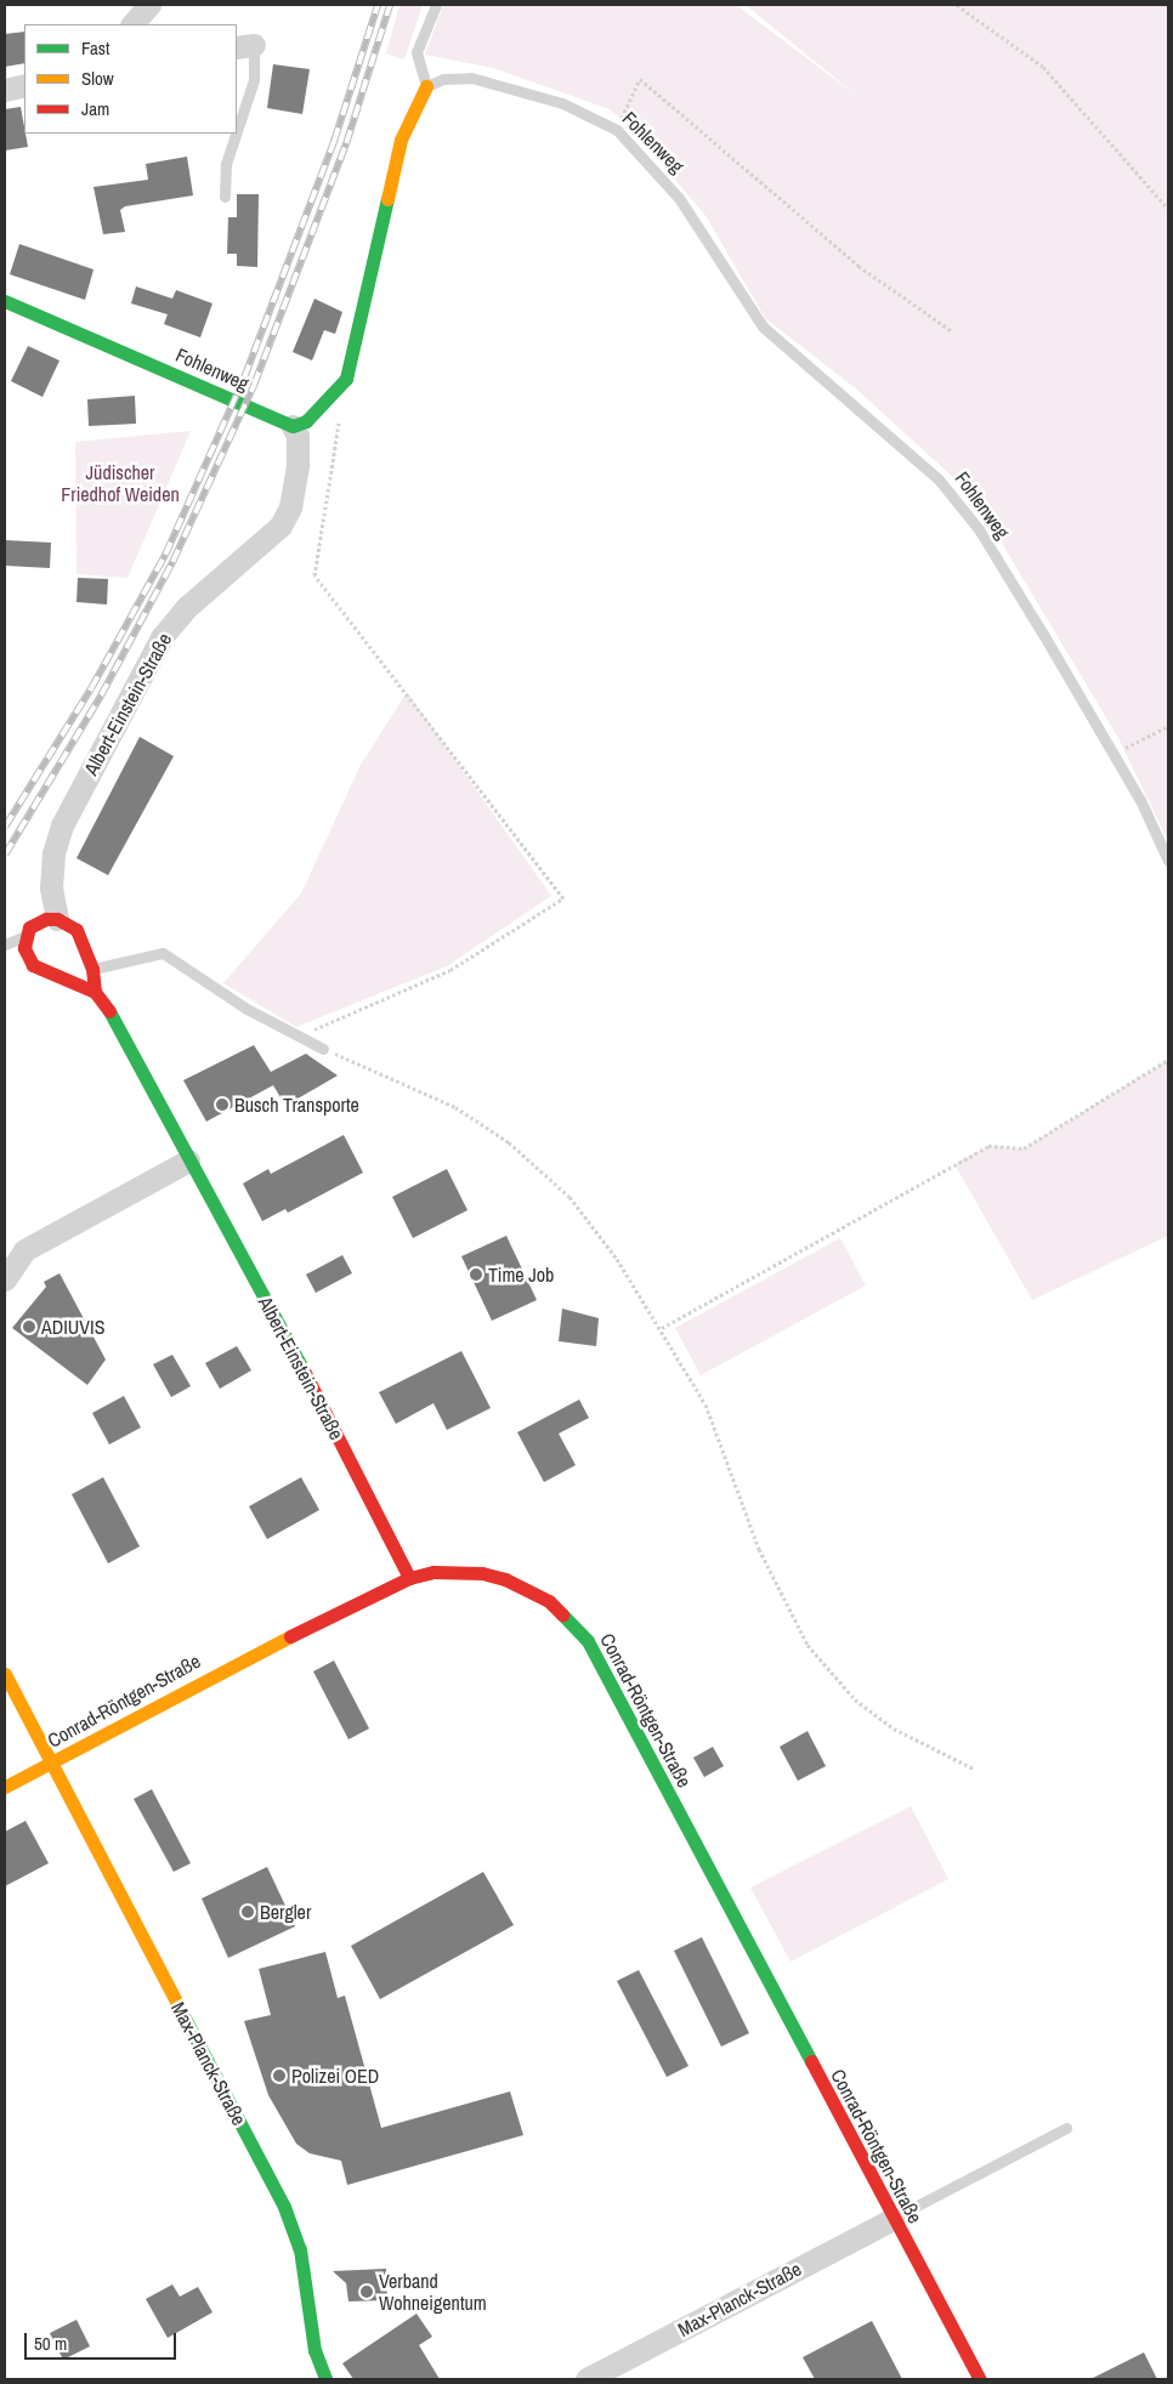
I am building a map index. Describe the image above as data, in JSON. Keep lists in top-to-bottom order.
{
  "streets": {
    "street": [
      "Fohlenweg",
      "Albert-Einstein-Straße",
      "Conrad-Röntgen-Straße",
      "Max-Planck-Straße"
    ]
  },
  "crossings": [
    ["Fohlenweg", "Albert-Einstein-Straße"],
    ["Albert-Einstein-Straße", "Conrad-Röntgen-Straße"],
    ["Conrad-Röntgen-Straße", "Max-Planck-Straße"]
  ],
  "parks": ["Jüdischer Friedhof Weiden"],
  "places": [
    "Busch Transporte",
    "Time Job",
    "ADIUVIS",
    "Bergler",
    "Polizei OED",
    "Verband Wohneigentum"
  ],
  "legend": ["Fast", "Slow", "Jam"],
  "scale_bar": "50 m"
}
